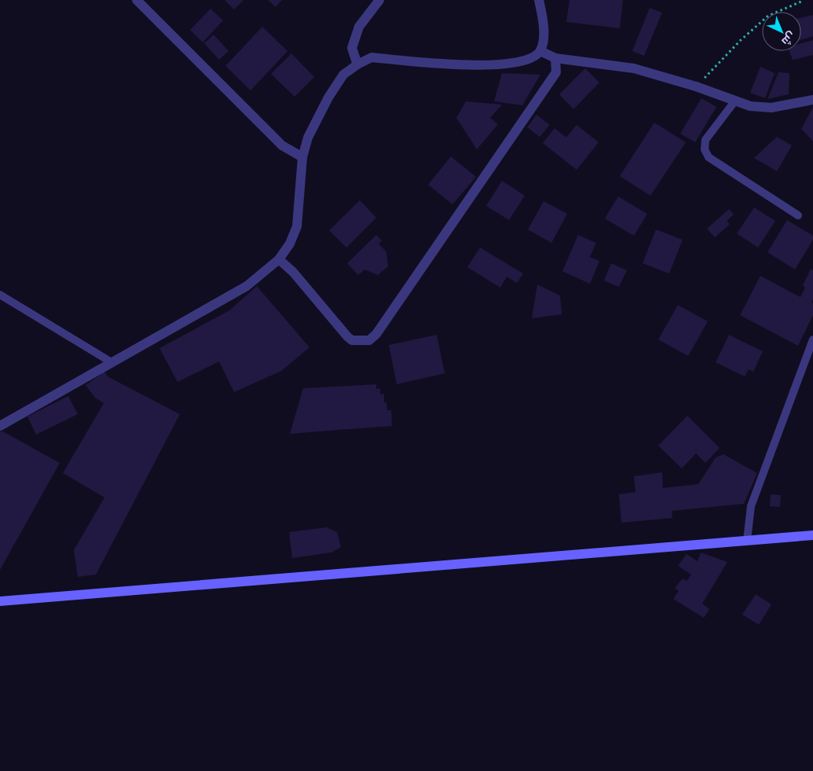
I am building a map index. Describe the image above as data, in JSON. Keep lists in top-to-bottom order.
{
  "north": "bottom right"
}
